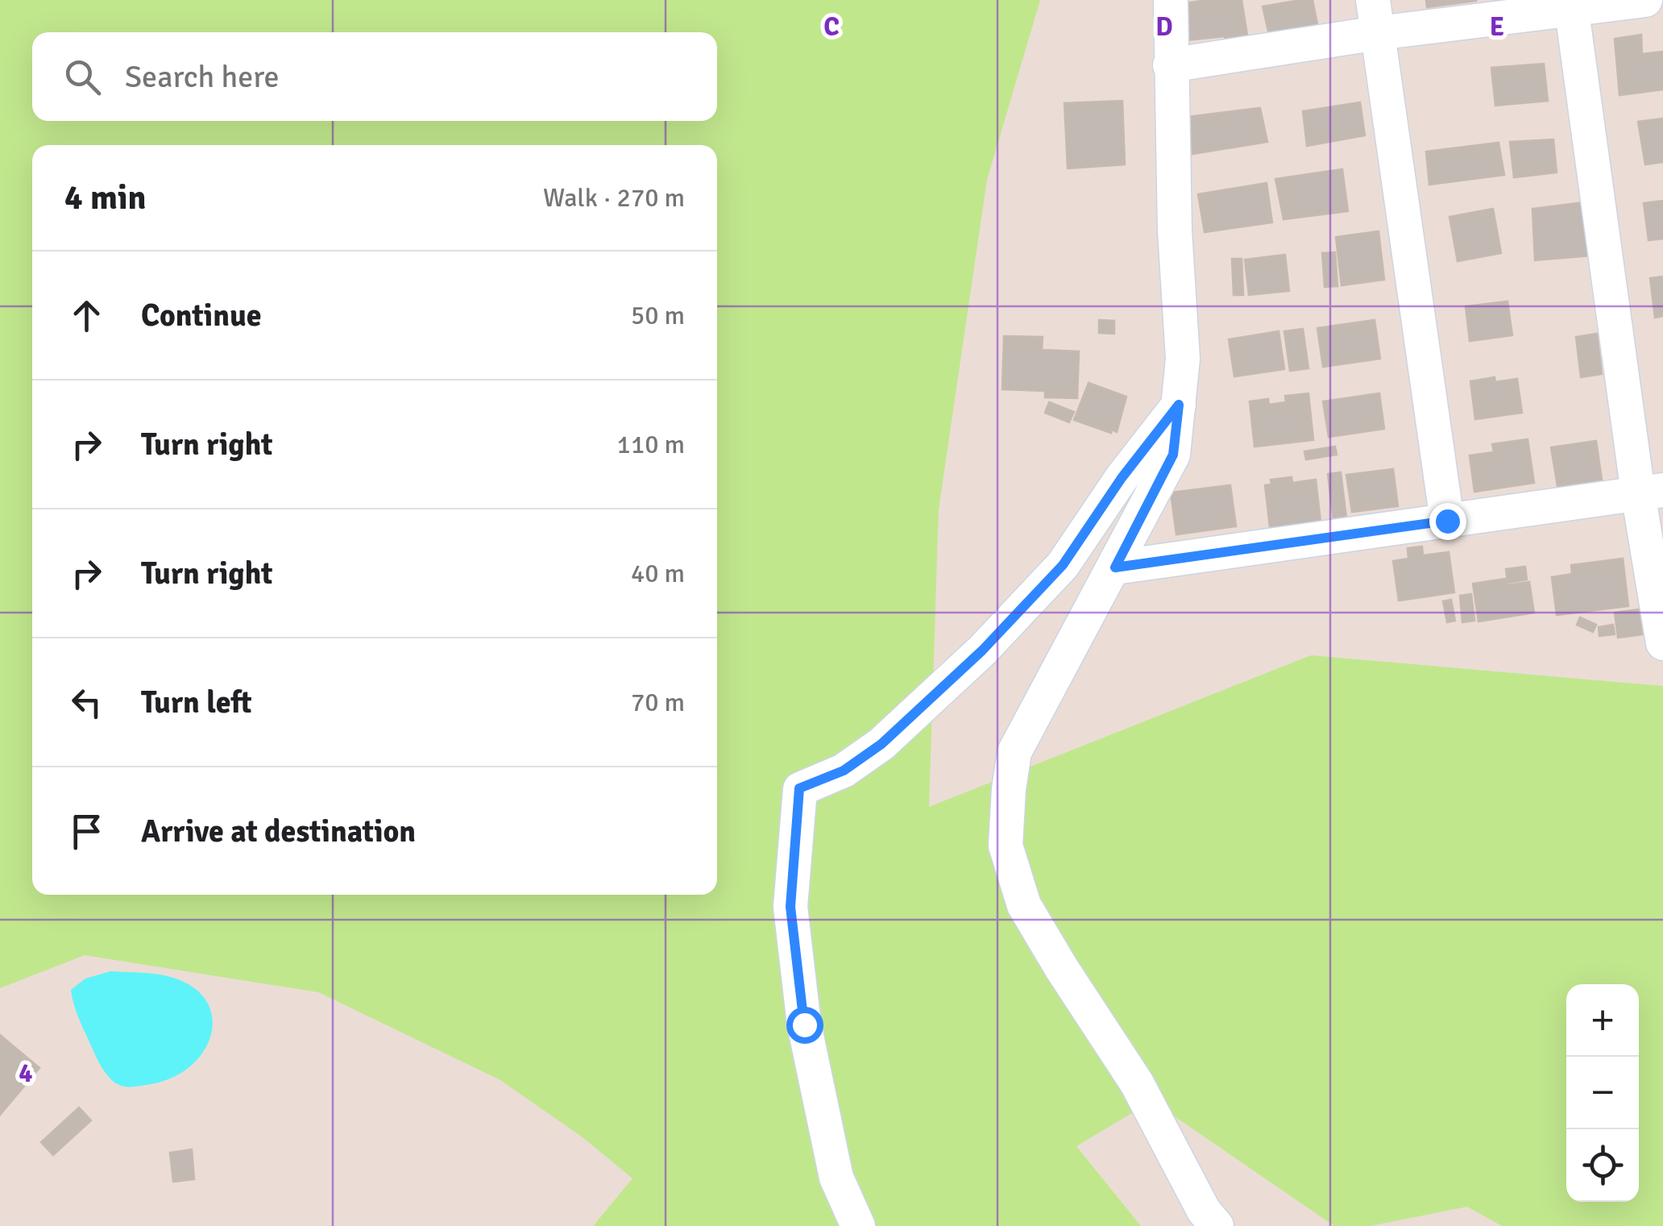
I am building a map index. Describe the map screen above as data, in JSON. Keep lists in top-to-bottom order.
{
  "page": {
    "search": "Search here",
    "heading": ["4 min", "Walk · 270 m"],
    "list": [
      ["Continue", "50 m"],
      ["Turn right", "110 m"],
      ["Turn right", "40 m"],
      ["Turn left", "70 m"],
      "Arrive at destination"
    ],
    "map_buttons": ["+", "−"]
  },
  "grid": {
    "columns": ["C", "D", "E"],
    "rows": ["4"]
  }
}
